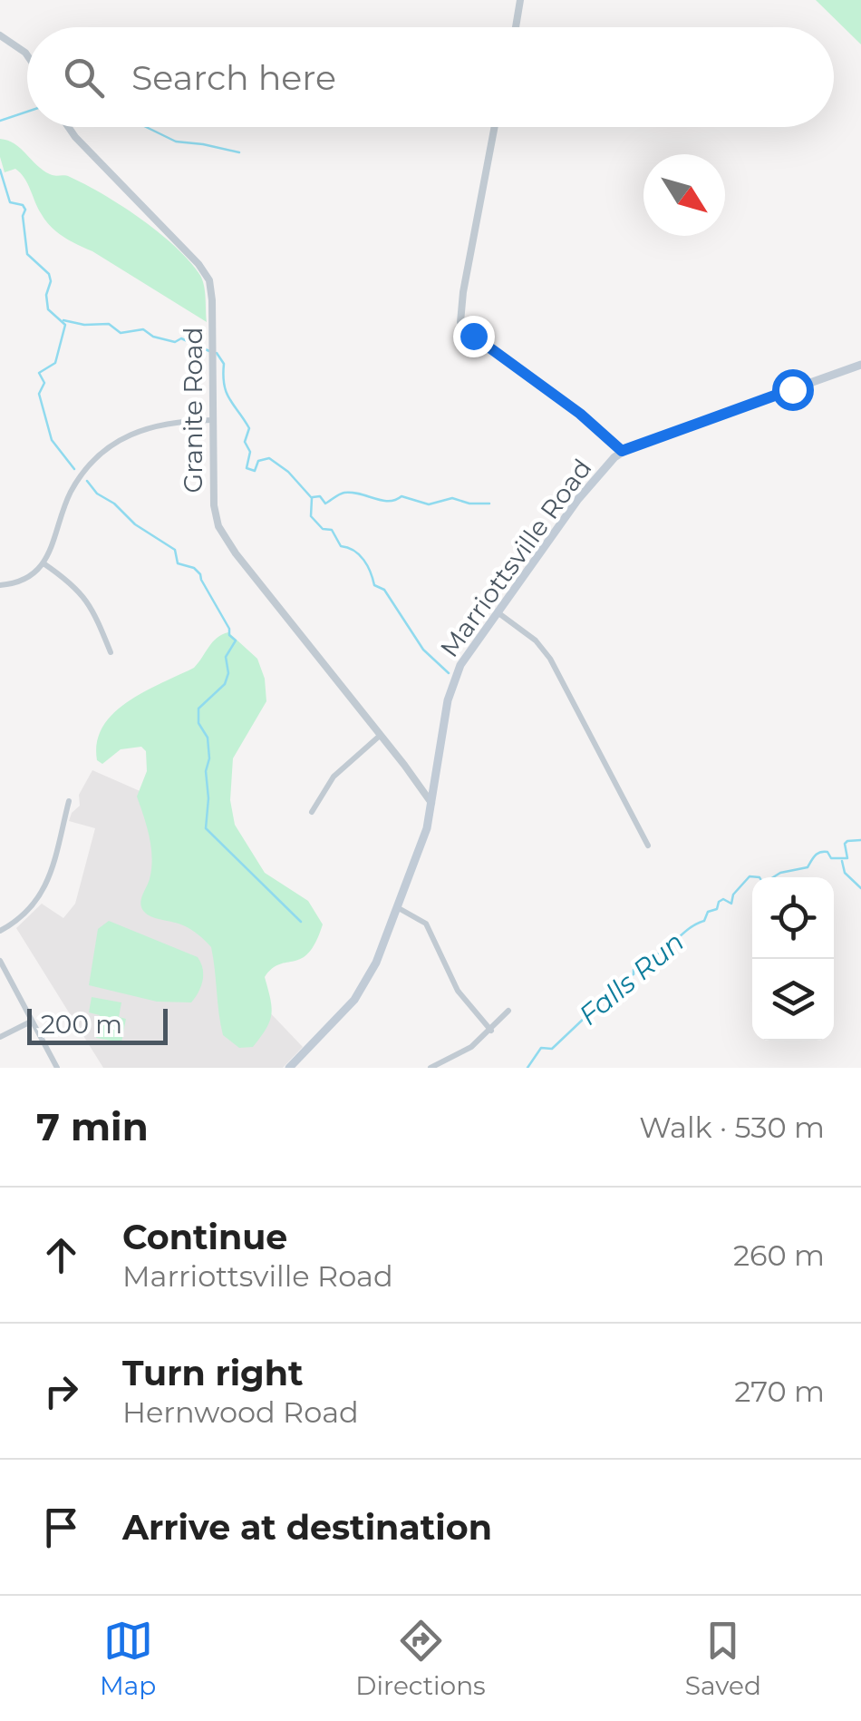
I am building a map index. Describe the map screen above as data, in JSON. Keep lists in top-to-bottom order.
{
  "streets": {
    "main road": ["Marriottsville Road"],
    "street": ["Granite Road"]
  },
  "crossings": [
    ["Granite Road", "Marriottsville Road"]
  ],
  "water": ["Falls Run"],
  "scale_bar": "200 m",
  "north": "bottom right",
  "page": {
    "search": "Search here",
    "scale": "200 m",
    "heading": ["7 min", "Walk · 530 m"],
    "list": [
      ["Continue", "Marriottsville Road", "260 m"],
      ["Turn right", "Hernwood Road", "270 m"],
      "Arrive at destination"
    ],
    "nav": ["Map", "Directions", "Saved"]
  }
}
